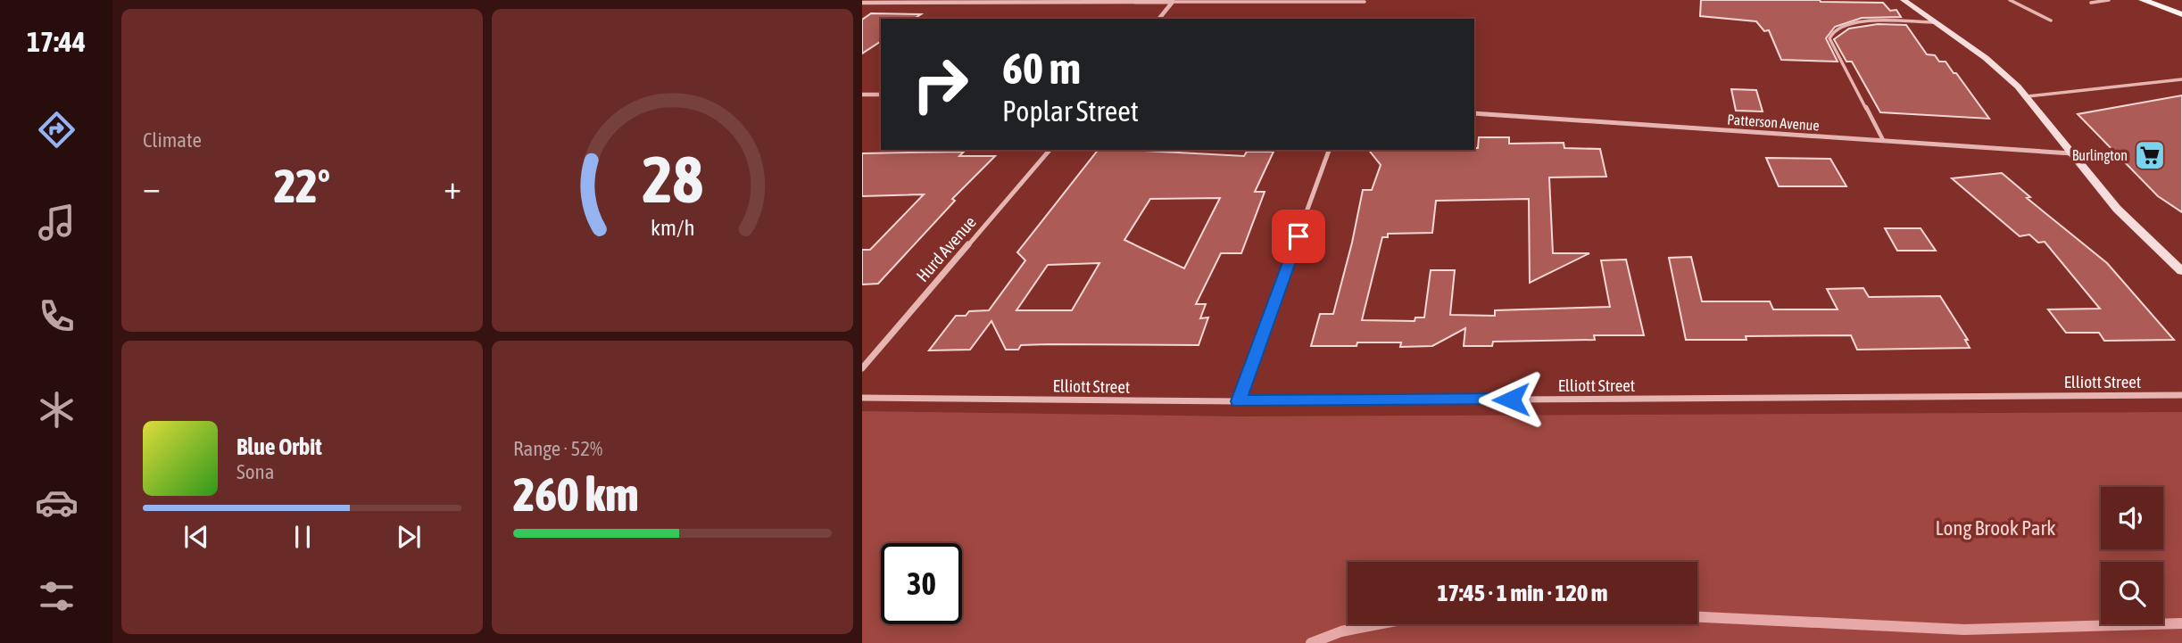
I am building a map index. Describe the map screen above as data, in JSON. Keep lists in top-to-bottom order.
{
  "streets": {
    "street": ["Patterson Avenue", "Hurd Avenue", "Elliott Street"]
  },
  "parks": ["Long Brook Park"],
  "places": {
    "supermarket": ["Burlington"]
  },
  "page": {
    "tabs": "17:44",
    "tile": [
      "Climate",
      ["Range · 52%", "260 km"]
    ],
    "turn": ["60 m", "Poplar Street"],
    "heat": ["−", "22°", "+"],
    "song": ["Blue Orbit", "Sona"],
    "limit": "30",
    "trip": "17:45 · 1 min · 120 m",
    "gauge": ["28", "km/h"]
  }
}
